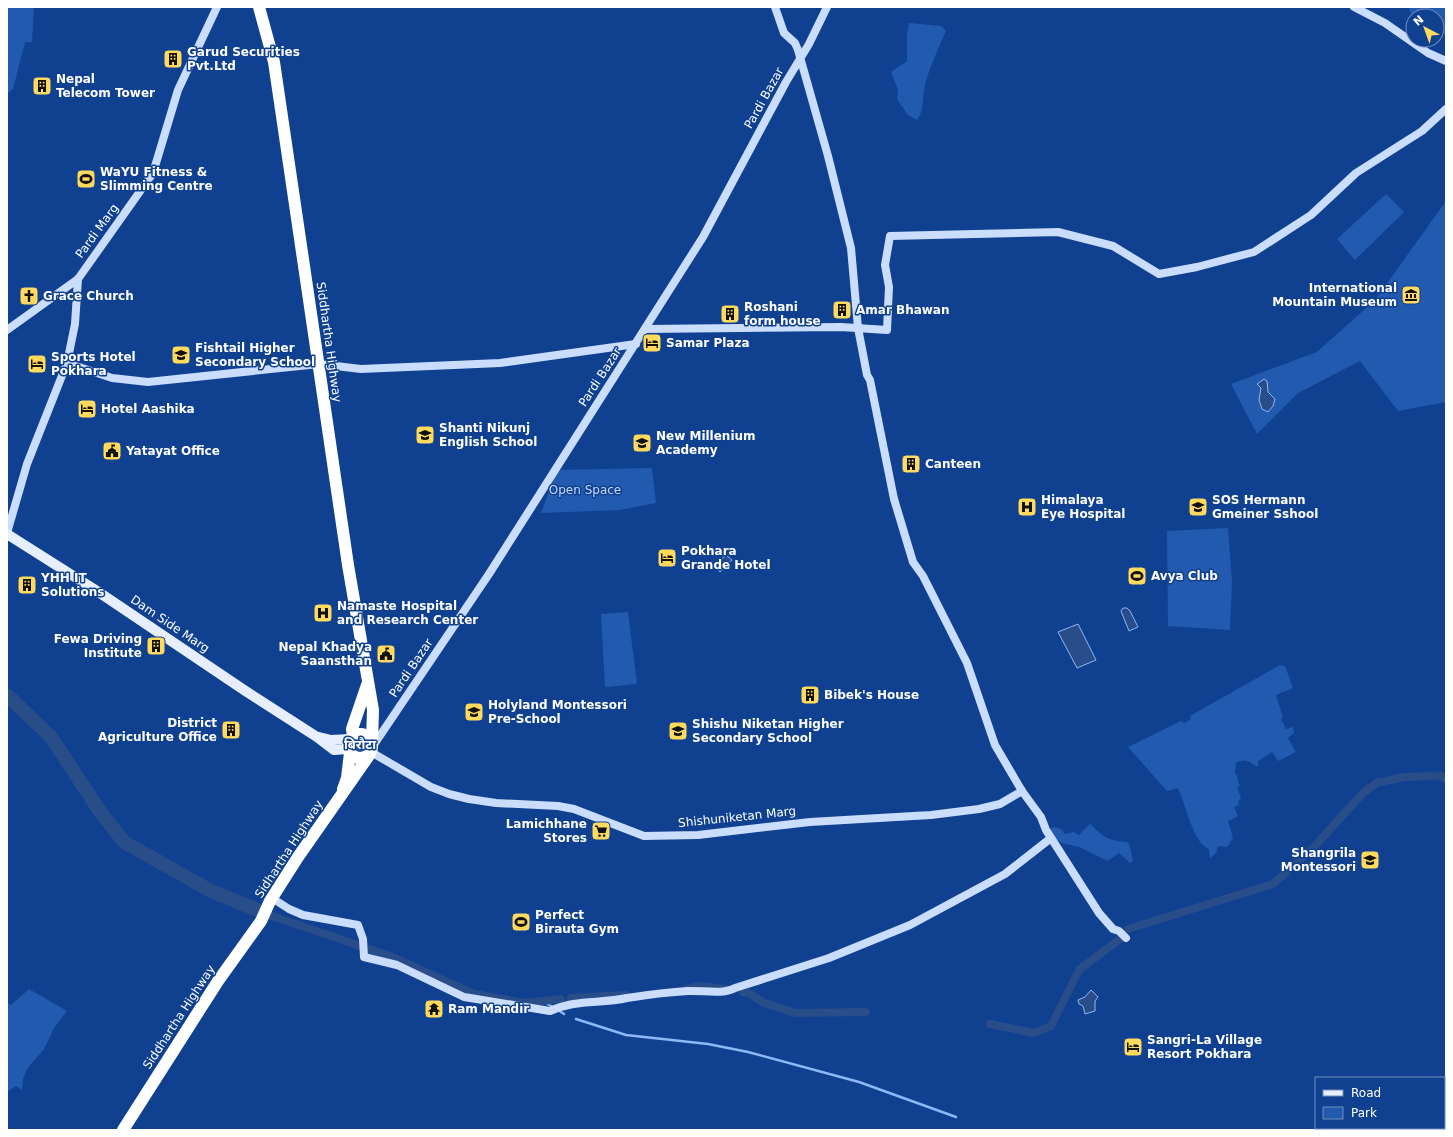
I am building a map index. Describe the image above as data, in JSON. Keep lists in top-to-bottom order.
{
  "streets": {
    "highway": ["Siddhartha Highway", "Sidhartha Highway"],
    "main road": [
      "Pardi Bazar",
      "Pardi Marg",
      "Dam Side Marg",
      "Shishuniketan Marg"
    ]
  },
  "crossings": [
    ["Pardi Bazar", "Shishuniketan Marg"],
    ["Pardi Bazar", "Sidhartha Highway"],
    ["Siddhartha Highway", "Sidhartha Highway"],
    ["Dam Side Marg", "Sidhartha Highway"],
    ["Shishuniketan Marg", "Sidhartha Highway"]
  ],
  "districts": ["बिरौटा"],
  "parks": ["Open Space"],
  "places": {
    "building": [
      "Garud Securities Pvt.Ltd",
      "Nepal Telecom Tower",
      "Amar Bhawan",
      "Roshani form house",
      "Canteen",
      "YHH IT Solutions",
      "Fewa Driving Institute",
      "Bibek's House",
      "District Agriculture Office"
    ],
    "sports": ["WaYU Fitness & Slimming Centre", "Avya Club", "Perfect Birauta Gym"],
    "museum": ["International Mountain Museum"],
    "church": ["Grace Church"],
    "hotel": [
      "Samar Plaza",
      "Sports Hotel Pokhara",
      "Hotel Aashika",
      "Pokhara Grande Hotel",
      "Sangri-La Village Resort Pokhara"
    ],
    "school or university": [
      "Fishtail Higher Secondary School",
      "Shanti Nikunj English School",
      "New Millenium Academy",
      "SOS Hermann Gmeiner Sshool",
      "Holyland Montessori Pre-School",
      "Shishu Niketan Higher Secondary School",
      "Shangrila Montessori"
    ],
    "public building": ["Yatayat Office", "Nepal Khadya Saansthan"],
    "hospital": ["Himalaya Eye Hospital", "Namaste Hospital and Research Center"],
    "supermarket": ["Lamichhane Stores"],
    "temple": ["Ram Mandir"]
  },
  "legend": ["Road", "Park"],
  "north": "top left"
}
